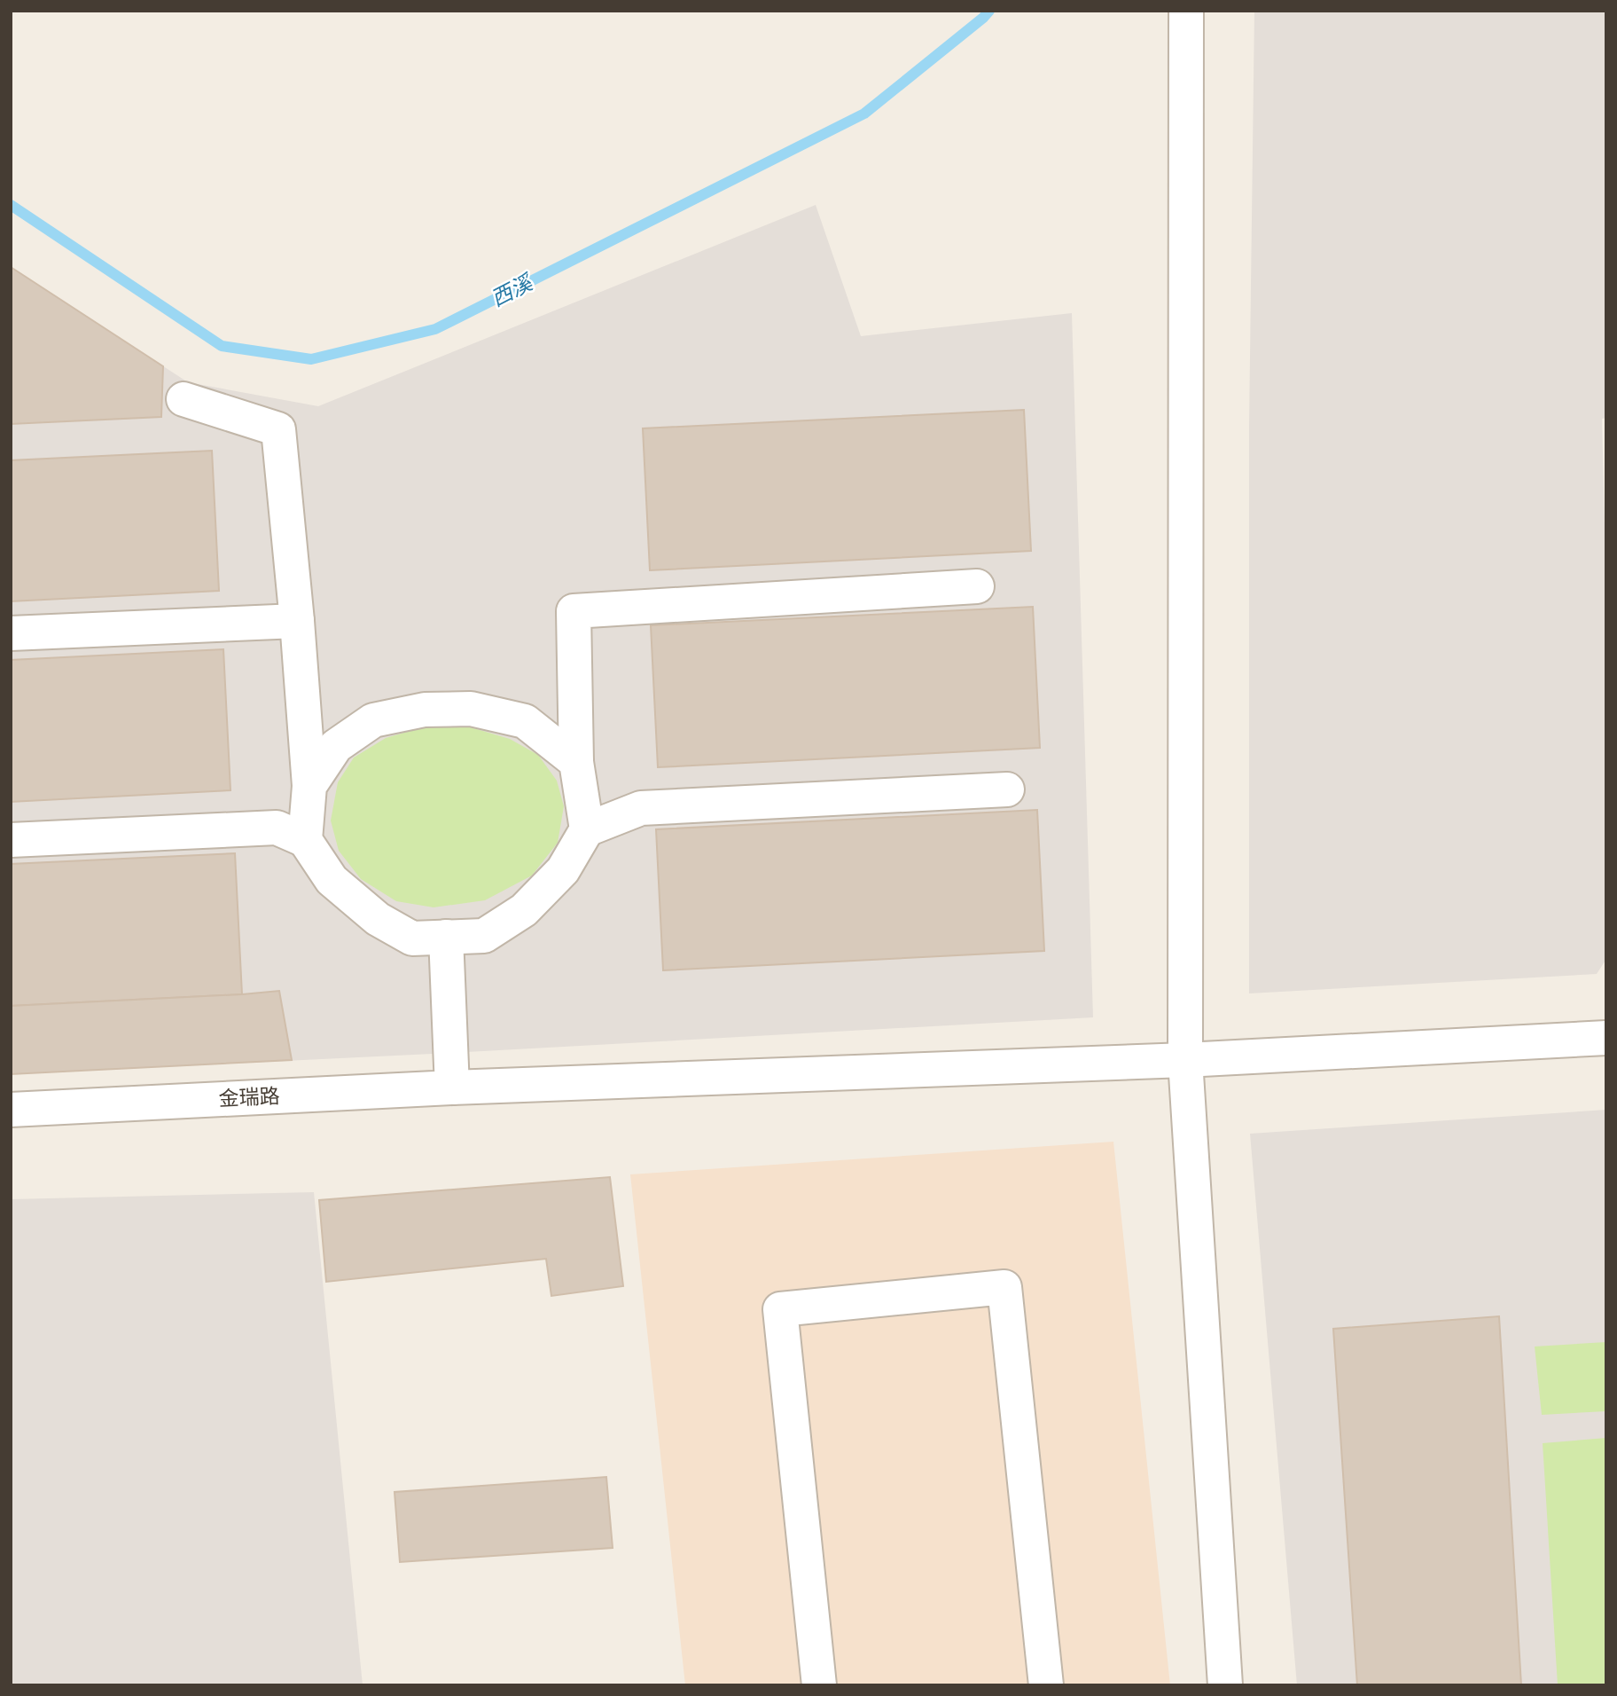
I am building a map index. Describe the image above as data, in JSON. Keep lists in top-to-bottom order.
{
  "streets": {
    "street": ["金瑞路"]
  },
  "water": ["西溪"]
}
